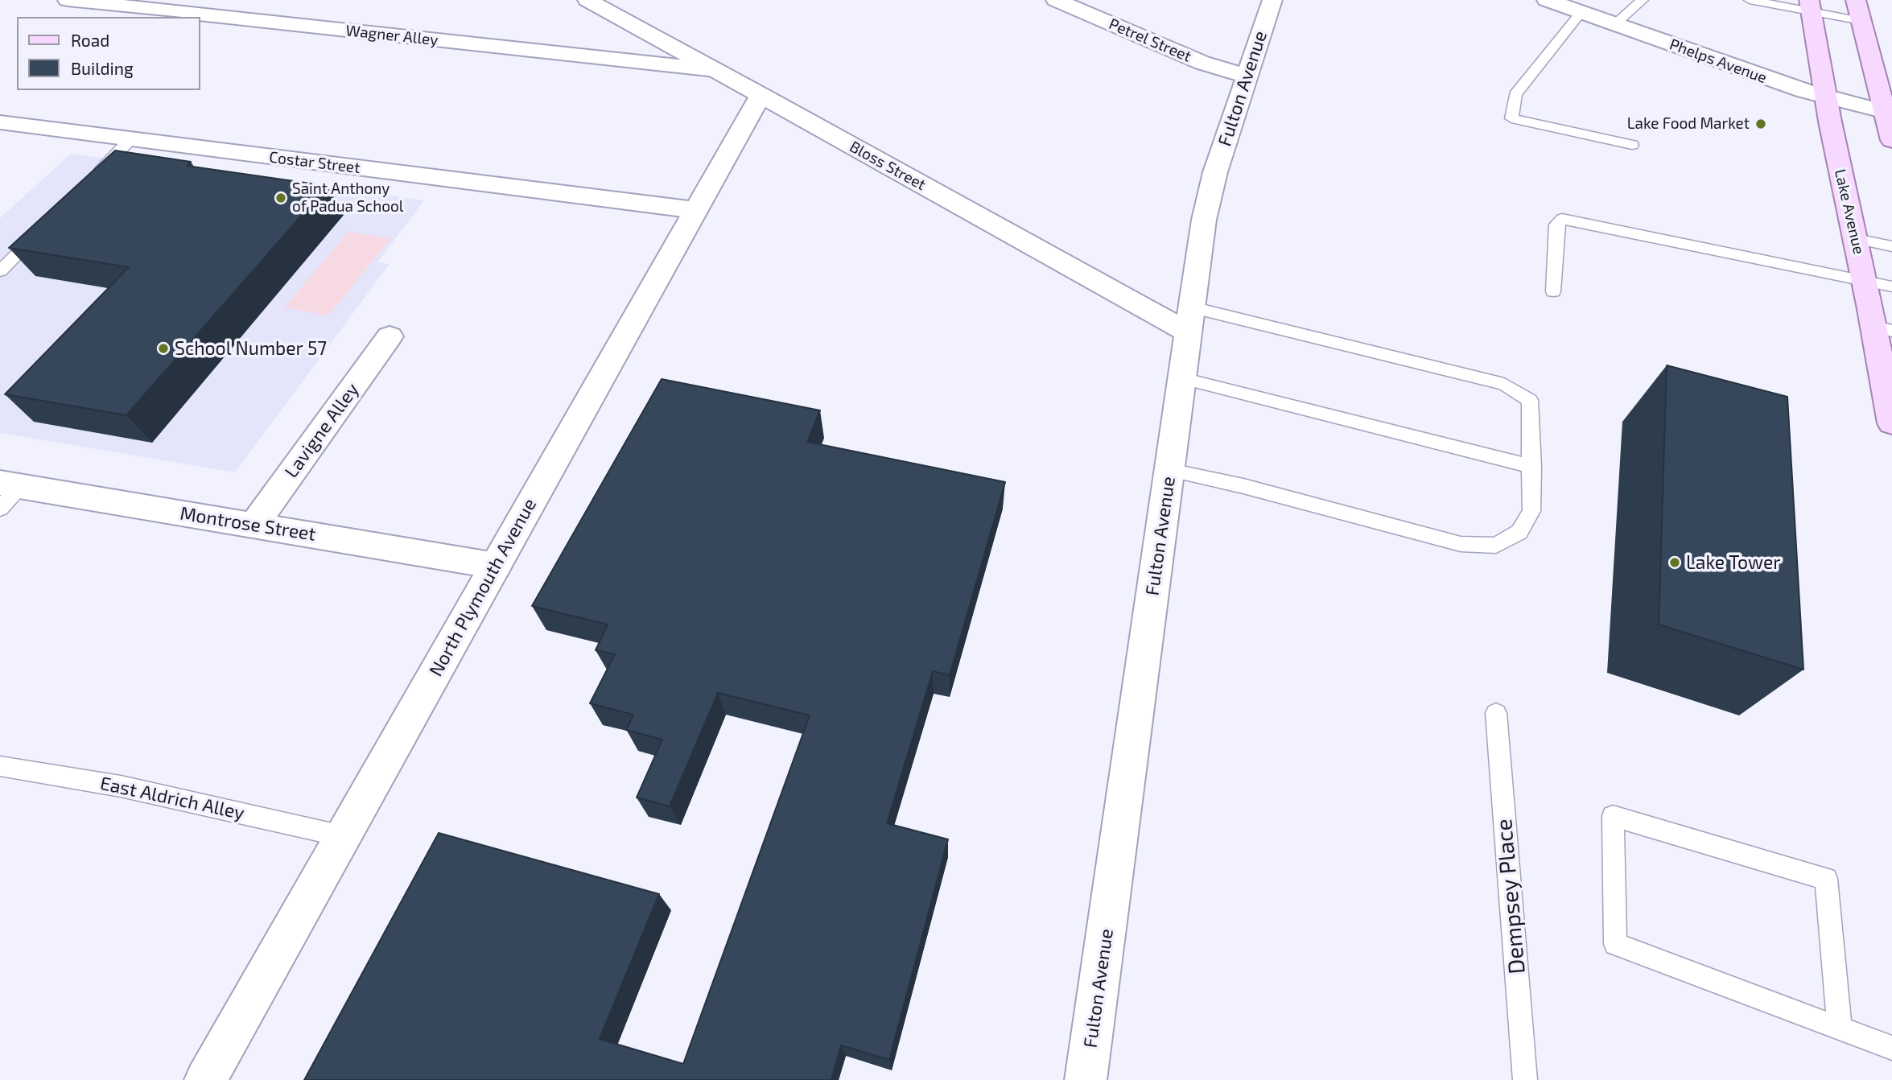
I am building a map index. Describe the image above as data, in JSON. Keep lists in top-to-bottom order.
{
  "streets": {
    "main road": ["Lake Avenue"],
    "street": [
      "Wagner Alley",
      "Petrel Street",
      "Phelps Avenue",
      "Fulton Avenue",
      "Costar Street",
      "Bloss Street",
      "Lavigne Alley",
      "Montrose Street",
      "North Plymouth Avenue"
    ],
    "lane": ["East Aldrich Alley", "Dempsey Place"]
  },
  "crossings": [
    ["Wagner Alley", "Bloss Street"],
    ["Petrel Street", "Fulton Avenue"],
    ["Phelps Avenue", "Lake Avenue"],
    ["Fulton Avenue", "Bloss Street"],
    ["Costar Street", "North Plymouth Avenue"],
    ["Bloss Street", "North Plymouth Avenue"],
    ["Lavigne Alley", "Montrose Street"],
    ["Montrose Street", "North Plymouth Avenue"],
    ["North Plymouth Avenue", "East Aldrich Alley"]
  ],
  "places": [
    "Lake Food Market",
    "Saint Anthony of Padua School",
    "School Number 57",
    "Lake Tower"
  ],
  "legend": ["Road", "Building"]
}
